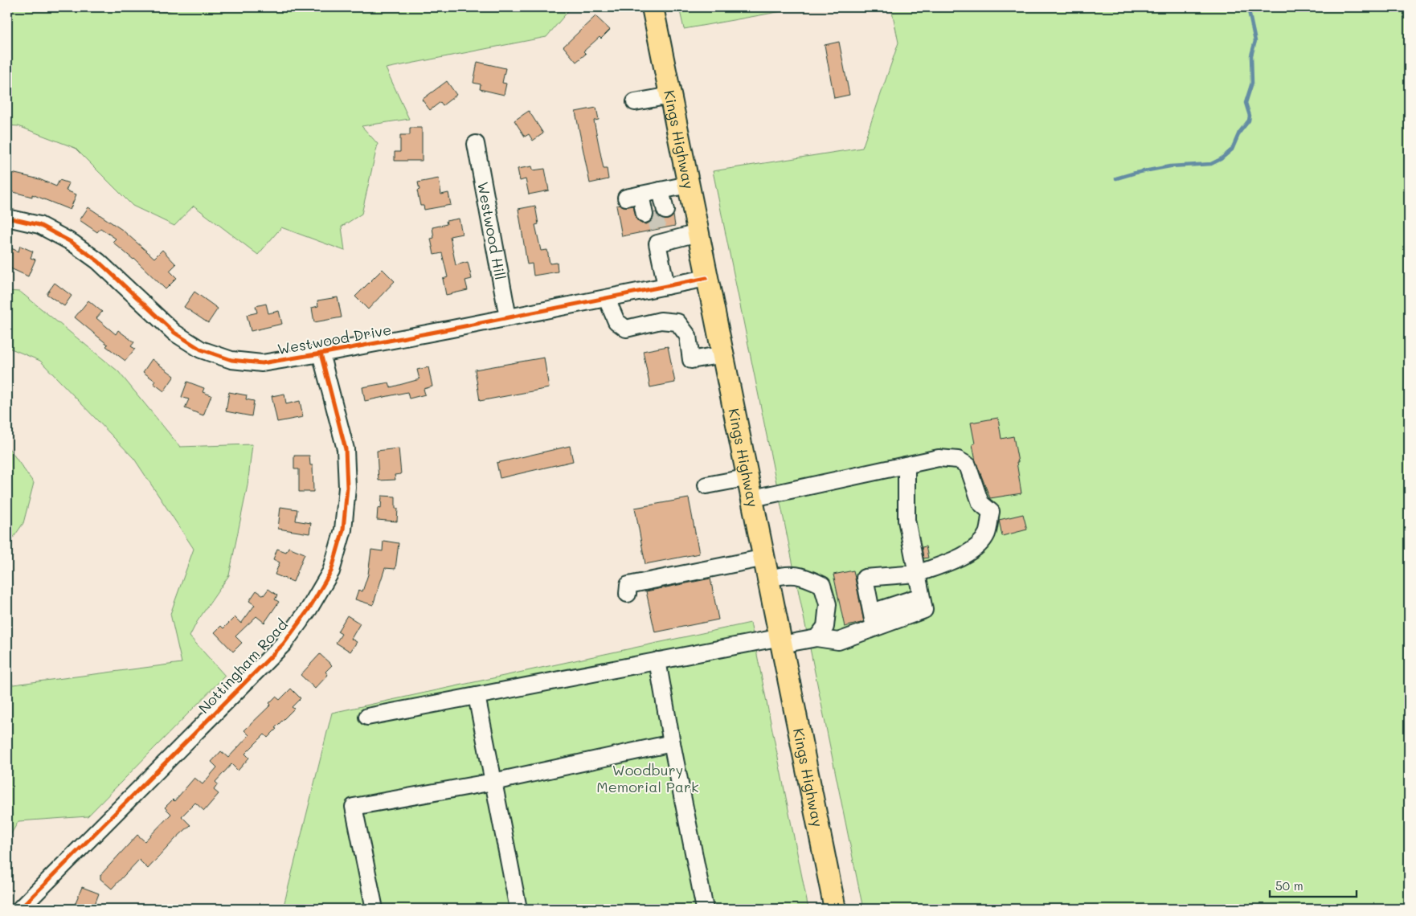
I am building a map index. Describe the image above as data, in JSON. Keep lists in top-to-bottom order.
{
  "streets": {
    "main road": ["Kings Highway"],
    "street": ["Westwood Hill", "Westwood Drive", "Nottingham Road"]
  },
  "crossings": [
    ["Kings Highway", "Westwood Drive"],
    ["Westwood Hill", "Westwood Drive"],
    ["Westwood Drive", "Nottingham Road"]
  ],
  "parks": ["Woodbury Memorial Park"],
  "scale_bar": "50 m"
}
